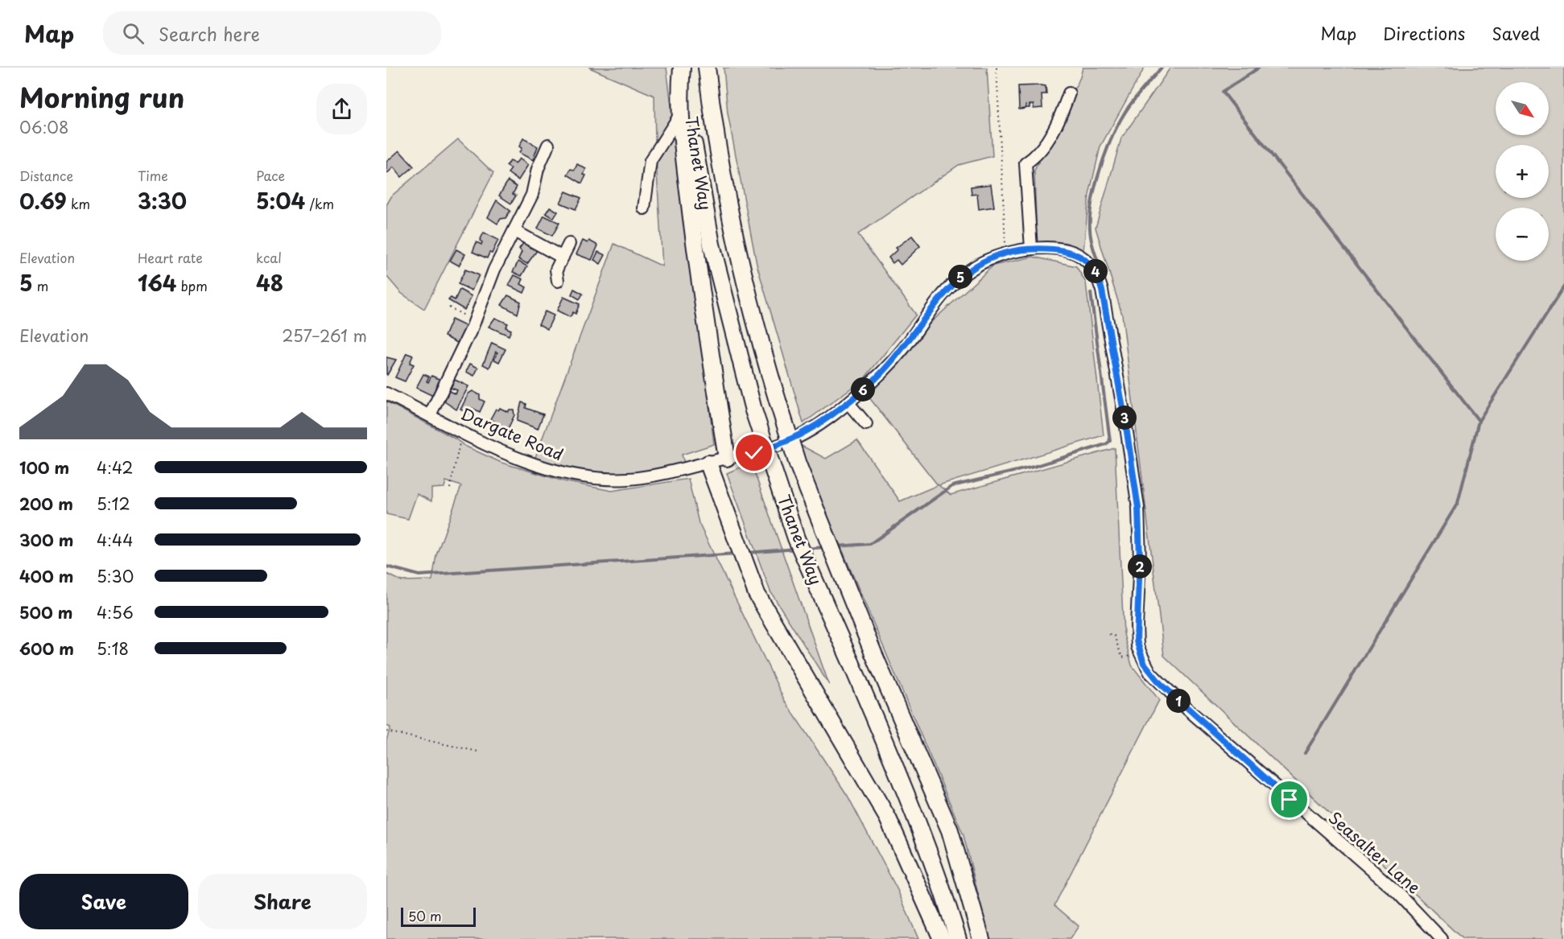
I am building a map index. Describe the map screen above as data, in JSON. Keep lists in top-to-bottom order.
{
  "streets": {
    "highway": ["Thanet Way"],
    "street": ["Dargate Road", "Seasalter Lane"]
  },
  "crossings": [
    ["Dargate Road", "Seasalter Lane"]
  ],
  "scale_bar": "50 m",
  "north": "bottom right",
  "page": {
    "header": "Map",
    "search": "Search here",
    "nav": ["Map", "Directions", "Saved"],
    "heading": ["Morning run", "06:08"],
    "map_buttons": ["+", "−"],
    "stats": [
      ["Distance", "0.69 km"],
      ["Time", "3:30"],
      ["Pace", "5:04 /km"],
      ["Elevation", "5 m"],
      ["Heart rate", "164 bpm"],
      ["kcal", "48"]
    ],
    "pins": [
      "4",
      "5",
      "6",
      "3",
      "2",
      "1"
    ],
    "chart": ["Elevation", "257–261 m"],
    "list": [
      {
        "name": "100 m",
        "note": "4:42"
      },
      {
        "name": "200 m",
        "note": "5:12"
      },
      {
        "name": "300 m",
        "note": "4:44"
      },
      {
        "name": "400 m",
        "note": "5:30"
      },
      {
        "name": "500 m",
        "note": "4:56"
      },
      {
        "name": "600 m",
        "note": "5:18"
      }
    ],
    "buttons": ["Save", "Share"],
    "scale": "50 m"
  }
}
